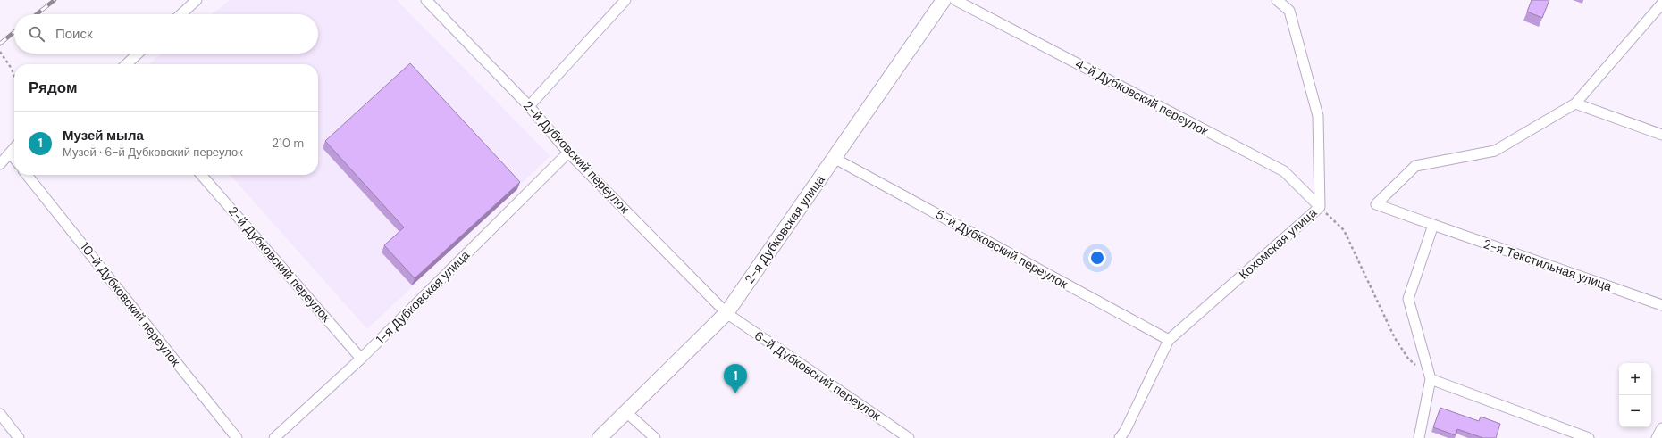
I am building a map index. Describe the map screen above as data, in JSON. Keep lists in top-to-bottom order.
{
  "streets": {
    "main road": ["2-я Дубковская улица"],
    "street": [
      "4-й Дубковский переулок",
      "2-й Дубковский переулок",
      "Кохомская улица",
      "5-й Дубковский переулок",
      "2-я Текстильная улица",
      "1-я Дубковская улица",
      "10-й Дубковский переулок",
      "6-й Дубковский переулок"
    ]
  },
  "crossings": [
    ["4-й Дубковский переулок", "Кохомская улица"],
    ["2-й Дубковский переулок", "2-я Дубковская улица"],
    ["2-й Дубковский переулок", "1-я Дубковская улица"],
    ["2-й Дубковский переулок", "6-й Дубковский переулок"],
    ["2-я Дубковская улица", "5-й Дубковский переулок"],
    ["2-я Дубковская улица", "6-й Дубковский переулок"],
    ["Кохомская улица", "5-й Дубковский переулок"]
  ],
  "page": {
    "search": "Поиск",
    "heading": "Рядом",
    "list": [
      {
        "mark": "1",
        "name": "Музей мыла",
        "note": "Музей · 6-й Дубковский переулок",
        "value": "210 m"
      }
    ],
    "map_buttons": ["+", "−"],
    "pins": "1"
  }
}
